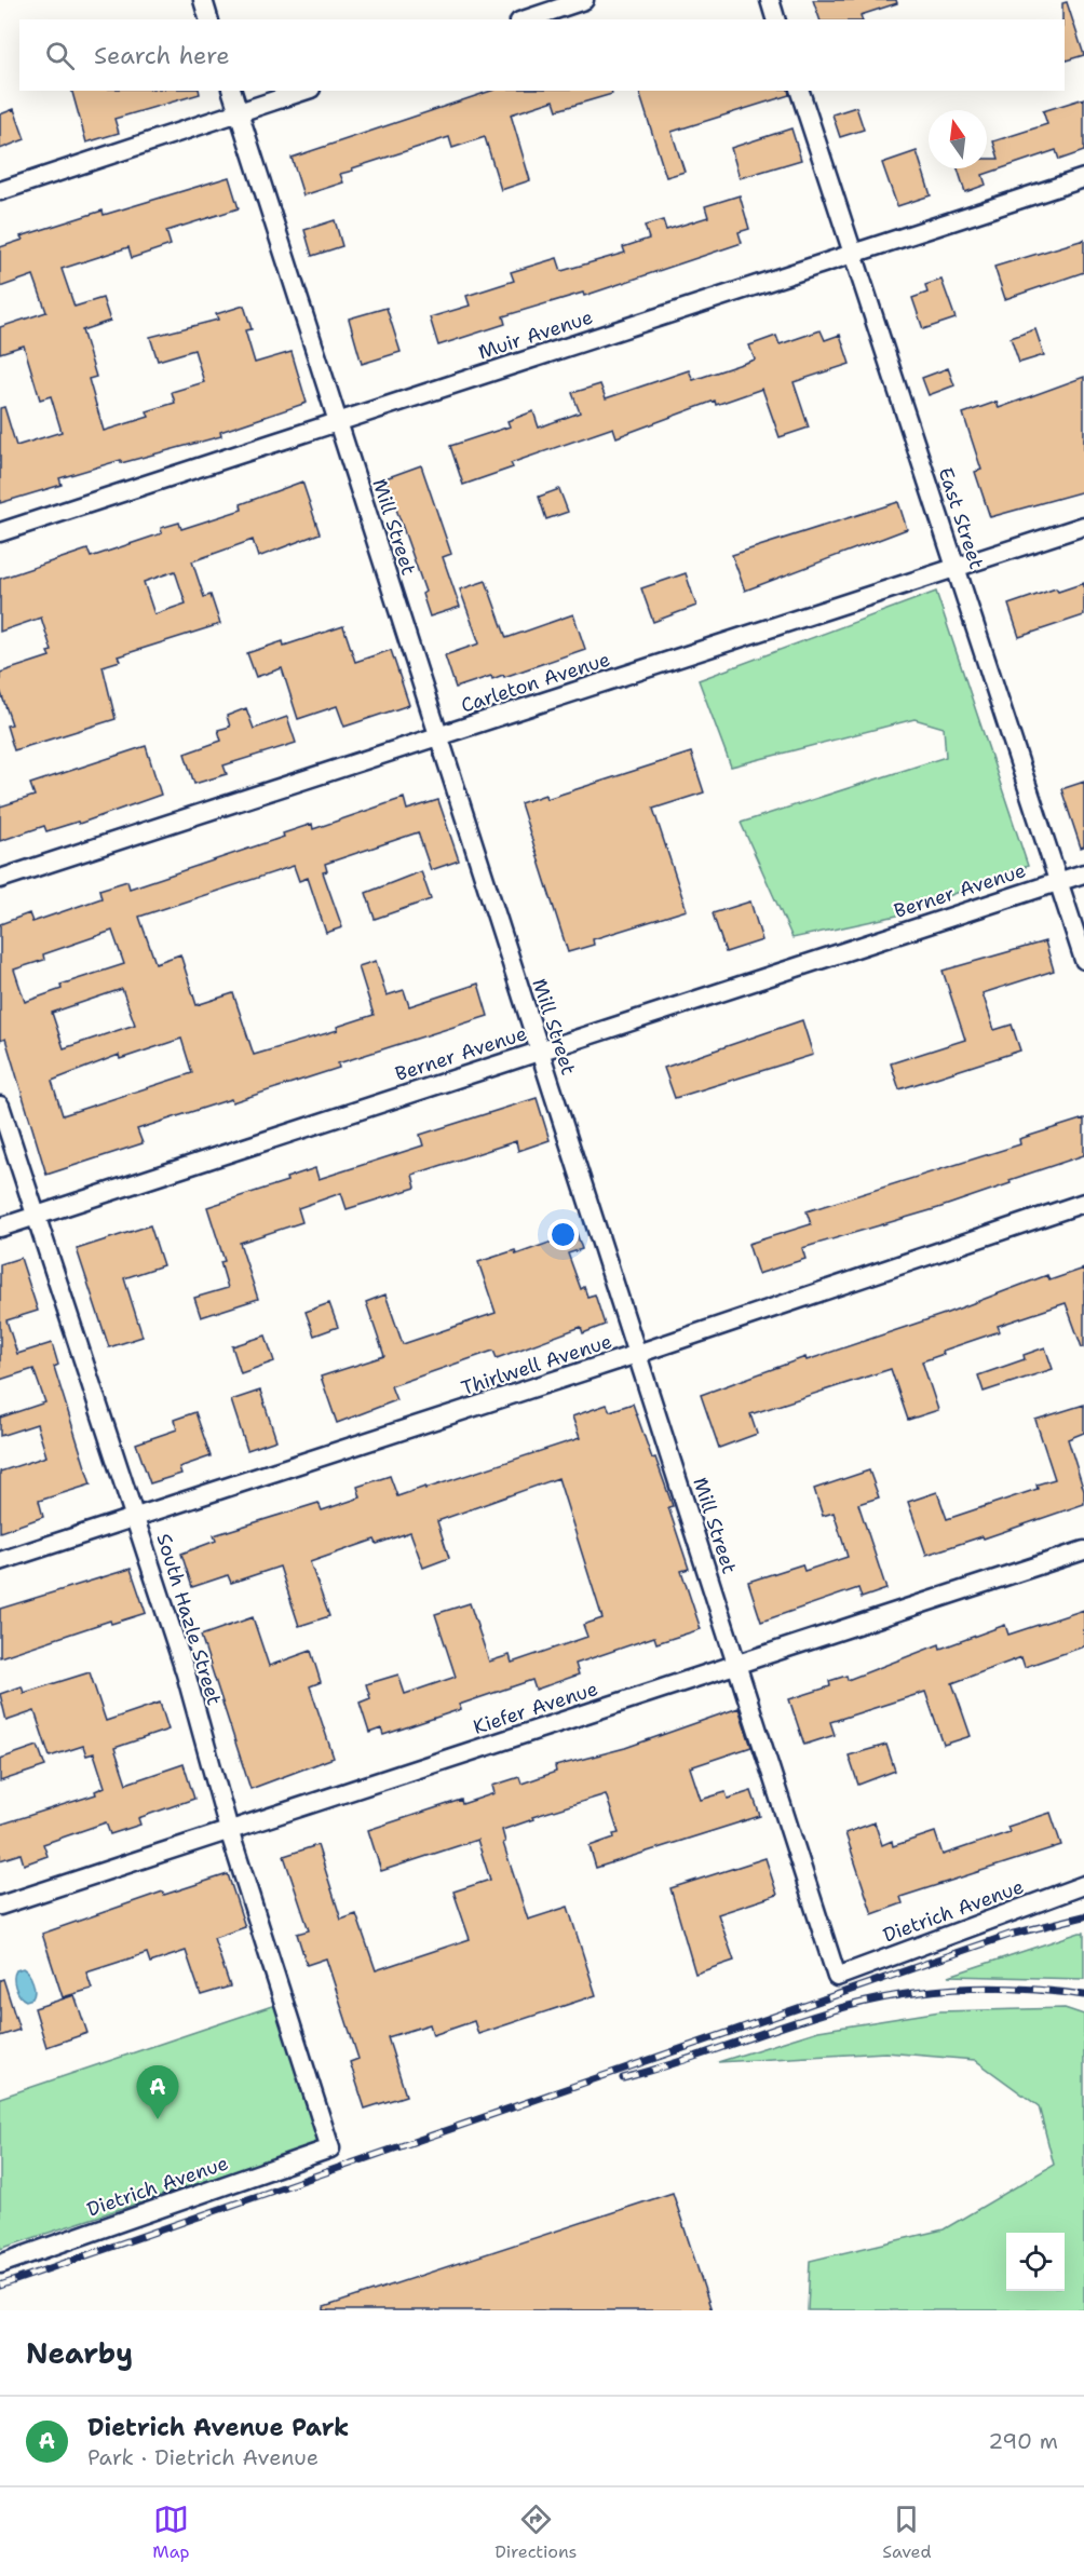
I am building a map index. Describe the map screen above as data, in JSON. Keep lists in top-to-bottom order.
{
  "streets": {
    "street": [
      "Muir Avenue",
      "East Street",
      "Mill Street",
      "Carleton Avenue",
      "Berner Avenue",
      "Thirlwell Avenue",
      "South Hazle Street",
      "Kiefer Avenue",
      "Dietrich Avenue"
    ]
  },
  "crossings": [
    ["Muir Avenue", "East Street"],
    ["Muir Avenue", "Mill Street"],
    ["East Street", "Carleton Avenue"],
    ["East Street", "Berner Avenue"],
    ["Mill Street", "Carleton Avenue"],
    ["Mill Street", "Berner Avenue"],
    ["Mill Street", "Thirlwell Avenue"],
    ["Mill Street", "Kiefer Avenue"],
    ["Mill Street", "Dietrich Avenue"],
    ["Berner Avenue", "South Hazle Street"],
    ["Thirlwell Avenue", "South Hazle Street"],
    ["South Hazle Street", "Kiefer Avenue"],
    ["South Hazle Street", "Dietrich Avenue"]
  ],
  "north": "top",
  "page": {
    "search": "Search here",
    "pins": "A",
    "heading": "Nearby",
    "list": [
      {
        "mark": "A",
        "name": "Dietrich Avenue Park",
        "note": "Park · Dietrich Avenue",
        "value": "290 m"
      }
    ],
    "nav": ["Map", "Directions", "Saved"]
  }
}
